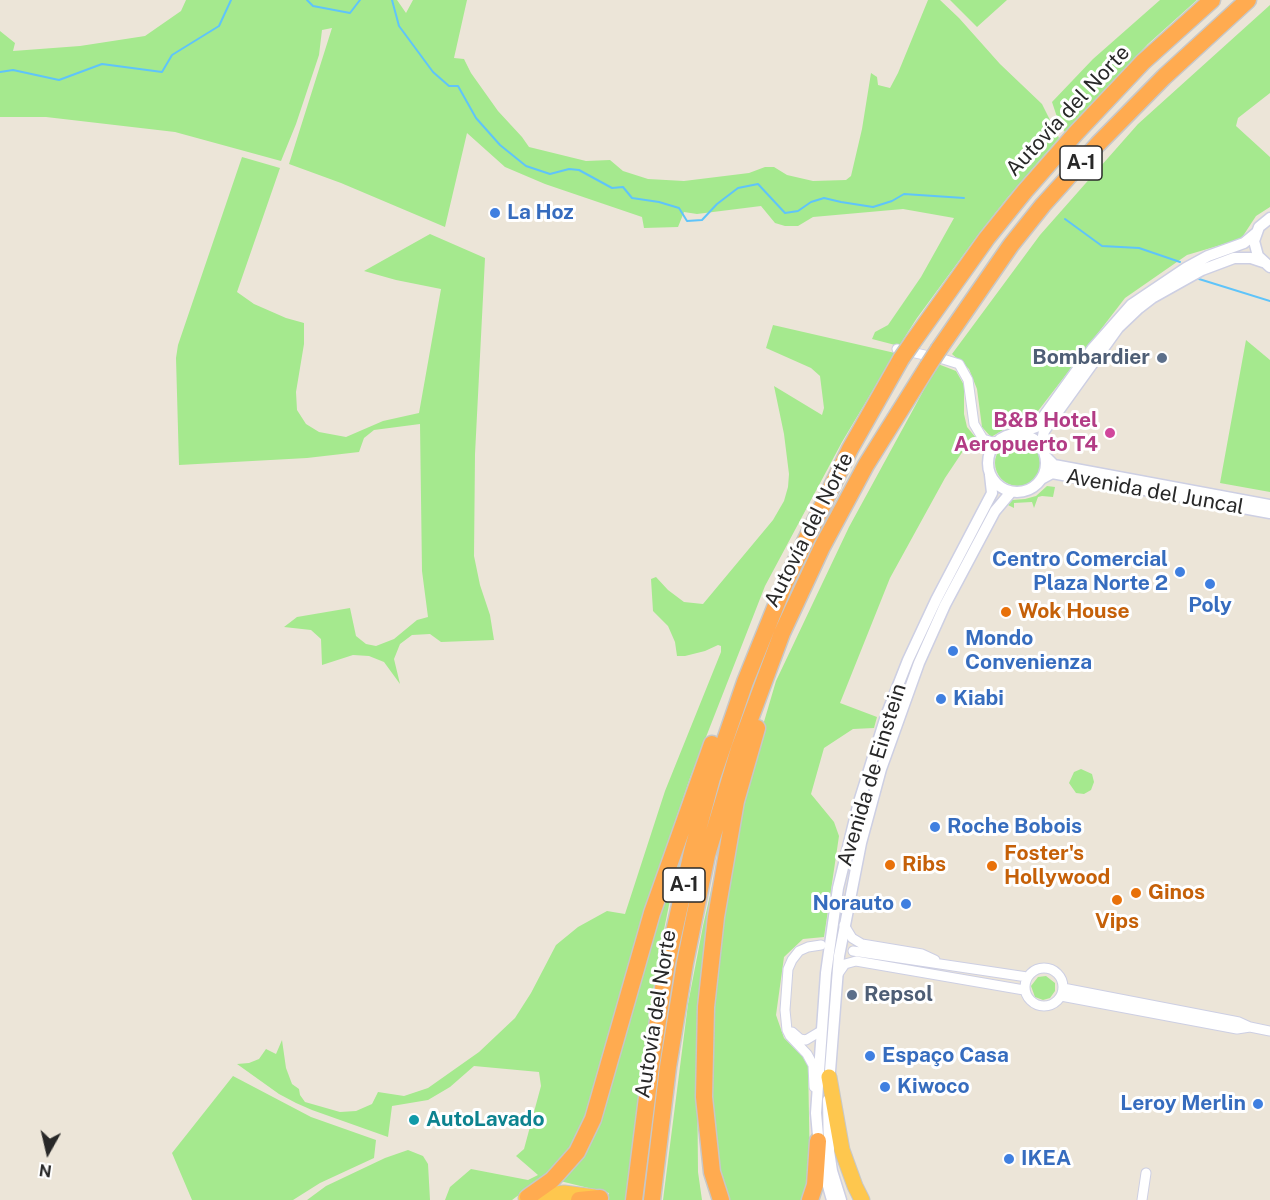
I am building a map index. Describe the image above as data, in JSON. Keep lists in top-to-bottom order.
{
  "streets": {
    "highway": ["Autovía del Norte", "A-1"],
    "street": ["Avenida del Juncal", "Avenida de Einstein"]
  },
  "crossings": [
    ["Avenida del Juncal", "Avenida de Einstein"]
  ],
  "places": [
    "La Hoz",
    "Bombardier",
    "B&B Hotel Aeropuerto T4",
    "Centro Comercial Plaza Norte 2",
    "Poly",
    "Wok House",
    "Mondo Convenienza",
    "Kiabi",
    "Roche Bobois",
    "Ribs",
    "Foster's Hollywood",
    "Ginos",
    "Vips",
    "Norauto",
    "Repsol",
    "Espaço Casa",
    "Kiwoco",
    "Leroy Merlin",
    "AutoLavado",
    "IKEA"
  ],
  "north": "bottom"
}
